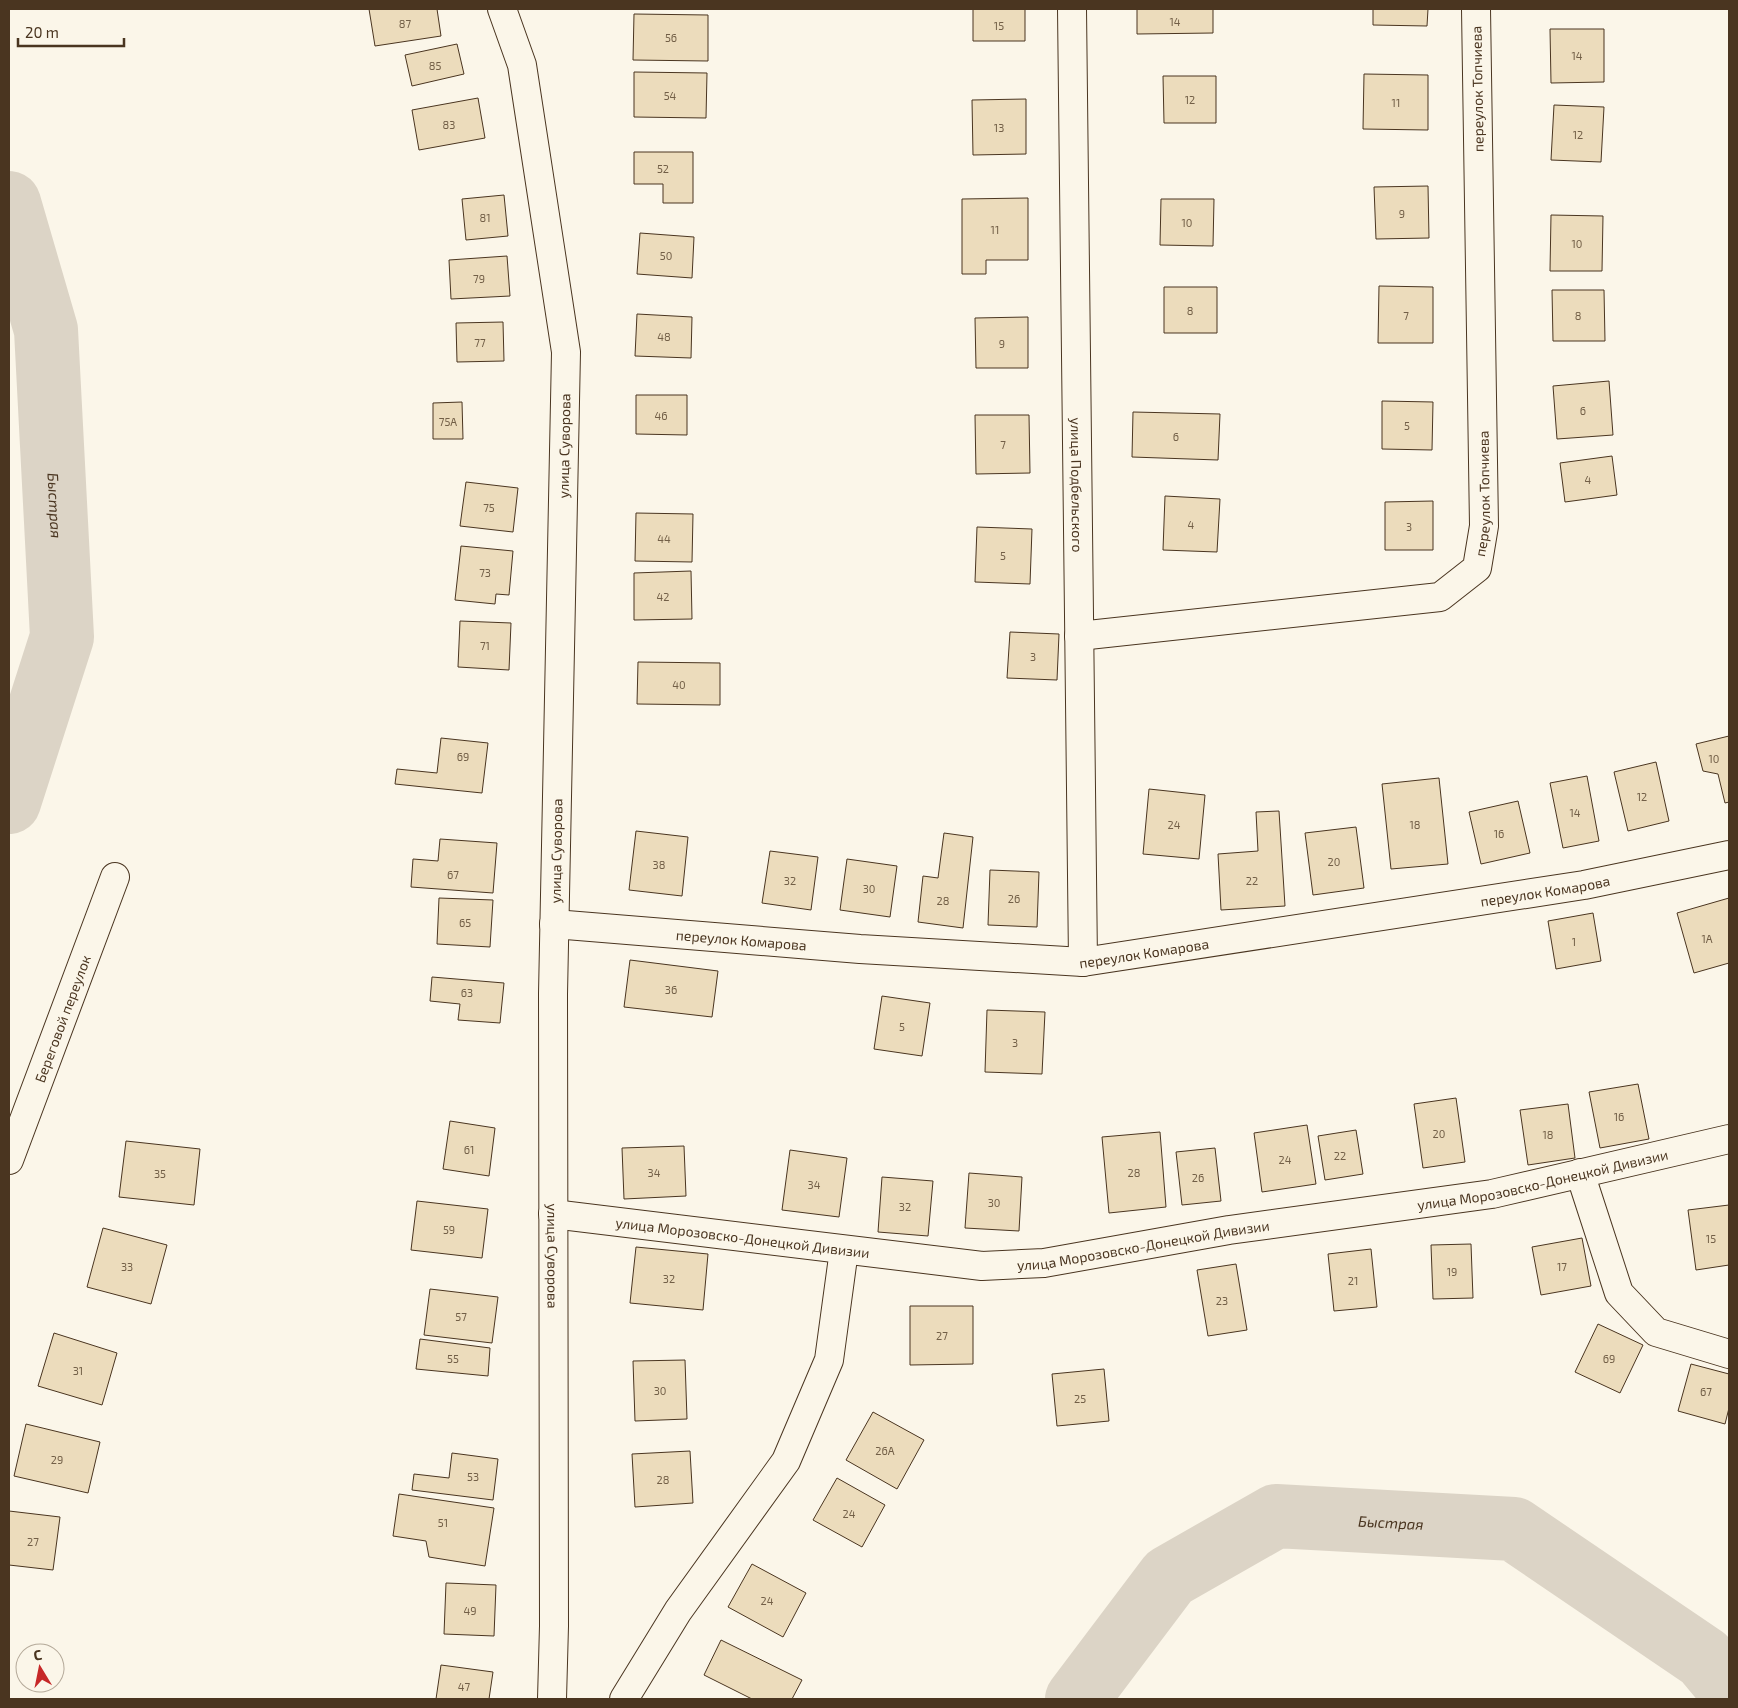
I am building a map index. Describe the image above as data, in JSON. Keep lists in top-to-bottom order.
{
  "streets": {
    "street": [
      "переулок Топчиева",
      "улица Суворова",
      "улица Подбельского",
      "переулок Комарова",
      "Береговой переулок",
      "улица Морозовско-Донецкой Дивизии"
    ]
  },
  "crossings": [
    ["переулок Топчиева", "улица Подбельского"],
    ["улица Суворова", "переулок Комарова"],
    ["улица Суворова", "улица Морозовско-Донецкой Дивизии"],
    ["улица Подбельского", "переулок Комарова"]
  ],
  "water": ["Быстрая"],
  "house_numbers": [
    "14",
    "87",
    "15",
    "56",
    "14",
    "85",
    "54",
    "12",
    "11",
    "83",
    "13",
    "12",
    "52",
    "9",
    "81",
    "10",
    "11",
    "10",
    "50",
    "79",
    "8",
    "7",
    "8",
    "48",
    "77",
    "9",
    "6",
    "46",
    "75А",
    "5",
    "6",
    "7",
    "4",
    "75",
    "4",
    "3",
    "44",
    "5",
    "73",
    "42",
    "71",
    "3",
    "40",
    "69",
    "10",
    "12",
    "14",
    "24",
    "18",
    "16",
    "20",
    "38",
    "67",
    "32",
    "22",
    "30",
    "26",
    "28",
    "65",
    "1А",
    "1",
    "36",
    "63",
    "5",
    "3",
    "16",
    "20",
    "18",
    "61",
    "22",
    "24",
    "34",
    "28",
    "35",
    "26",
    "34",
    "30",
    "32",
    "59",
    "15",
    "33",
    "17",
    "19",
    "32",
    "21",
    "23",
    "57",
    "27",
    "55",
    "69",
    "31",
    "30",
    "67",
    "25",
    "26А",
    "29",
    "53",
    "28",
    "24",
    "51",
    "27",
    "24",
    "49",
    "47"
  ],
  "scale_bar": "20 m",
  "north": "top"
}
